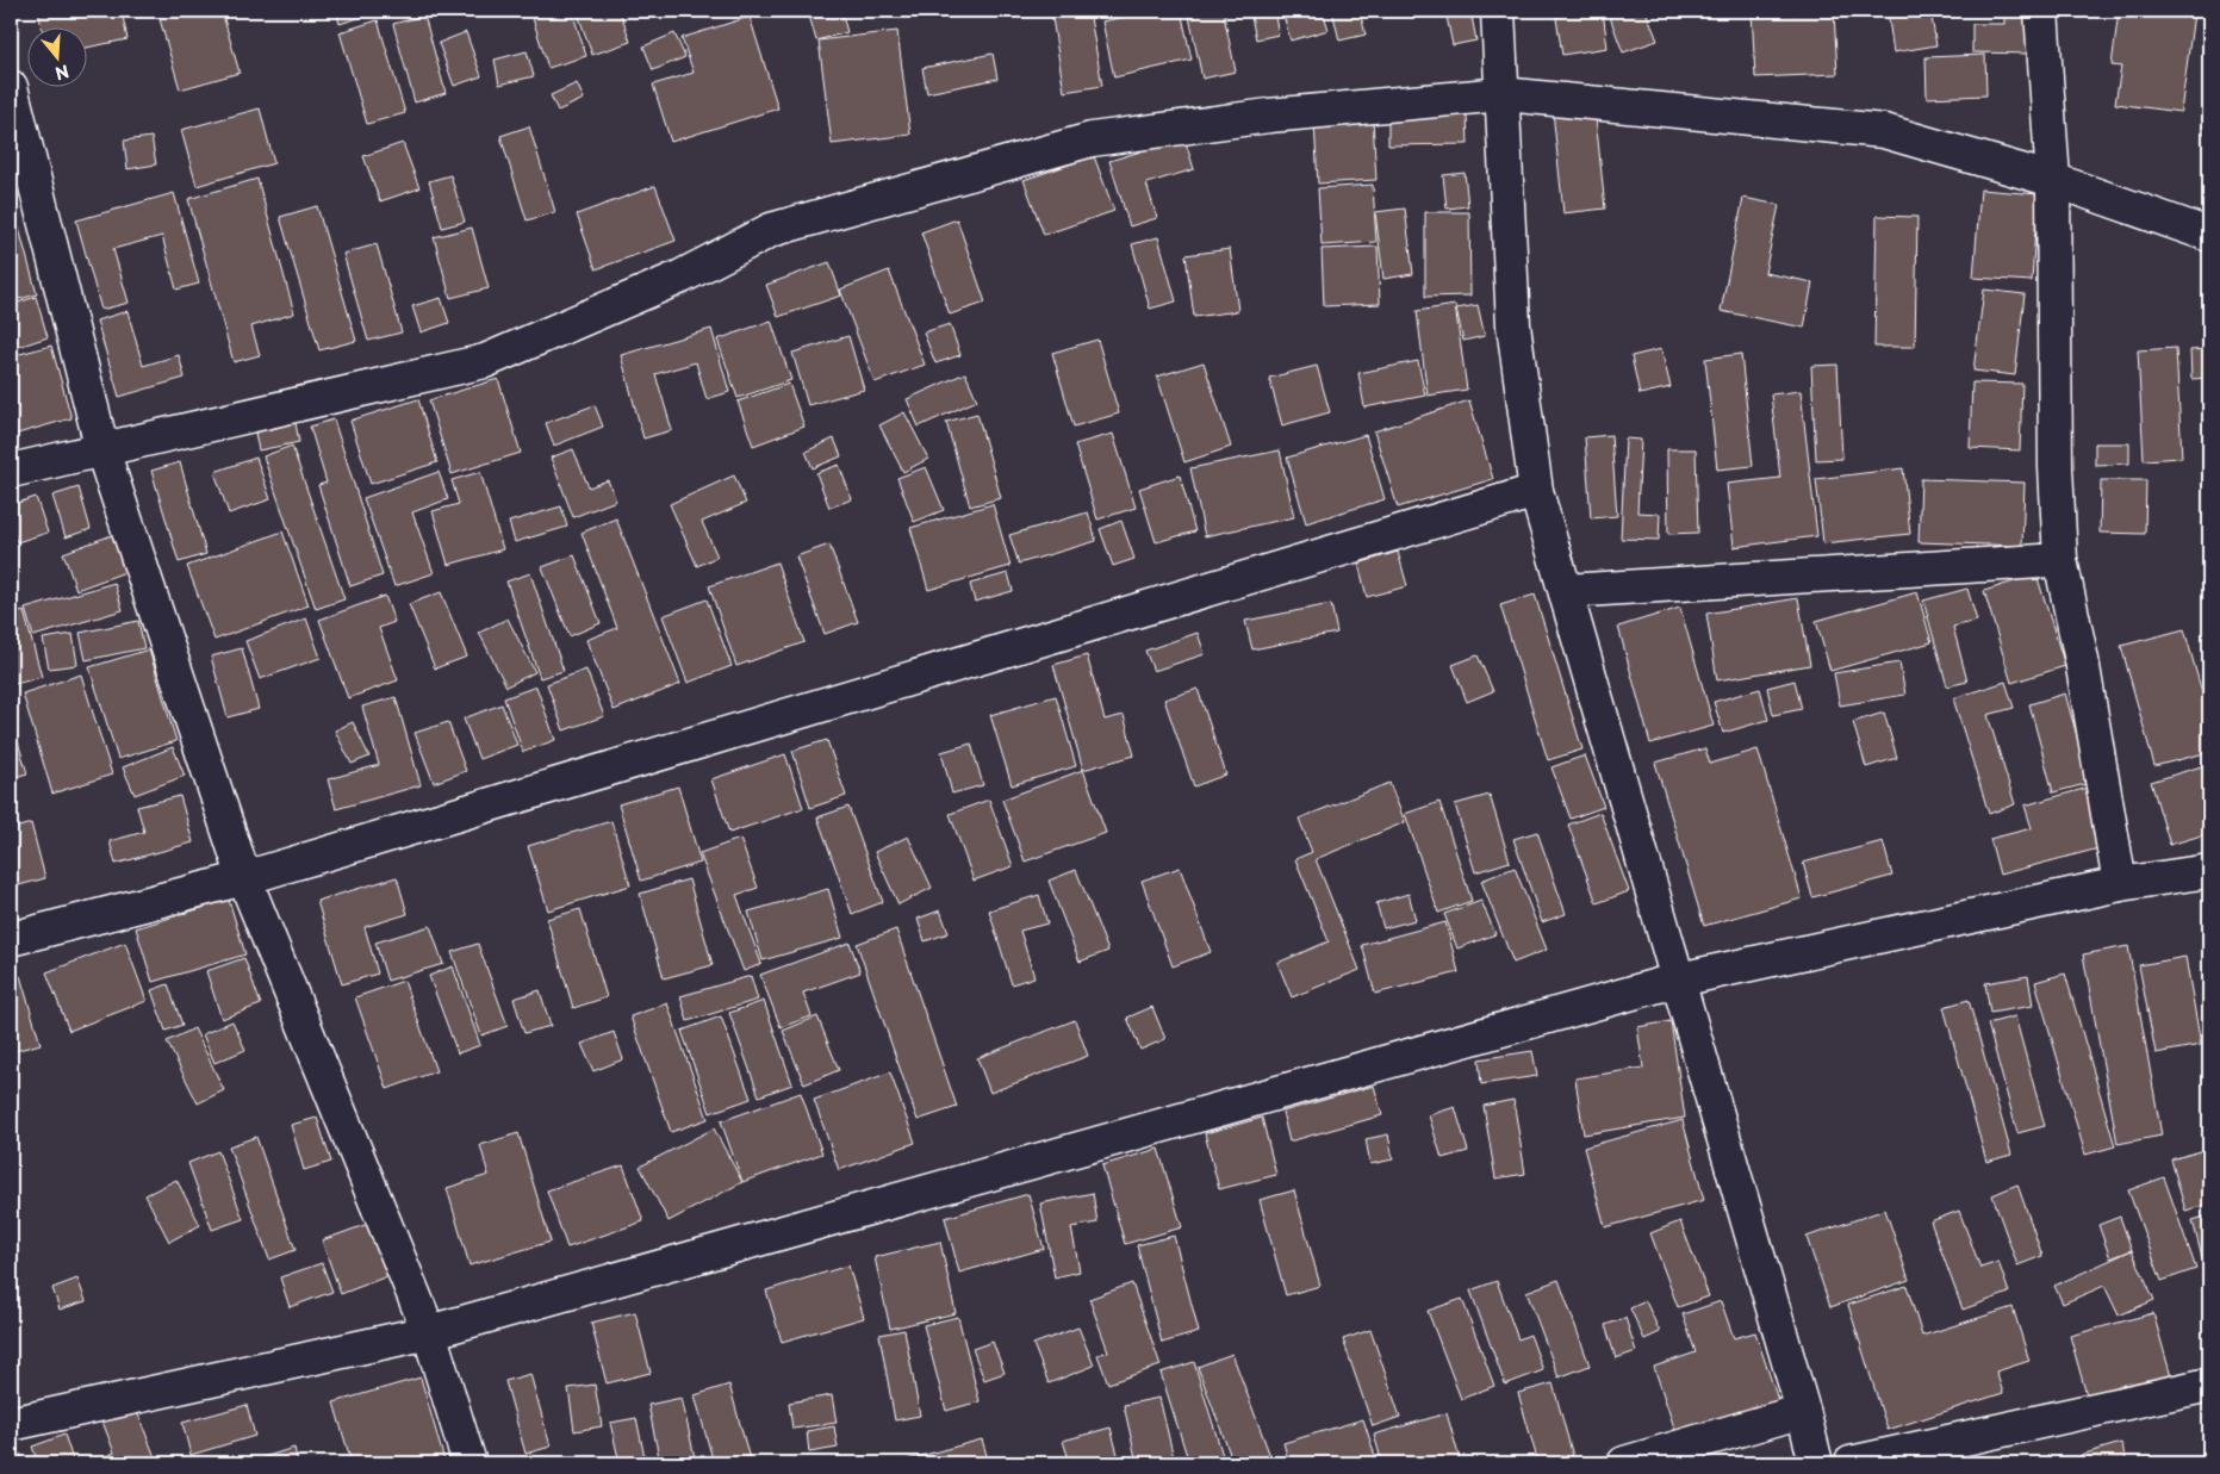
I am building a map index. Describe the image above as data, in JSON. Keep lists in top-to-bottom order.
{
  "north": "bottom"
}
